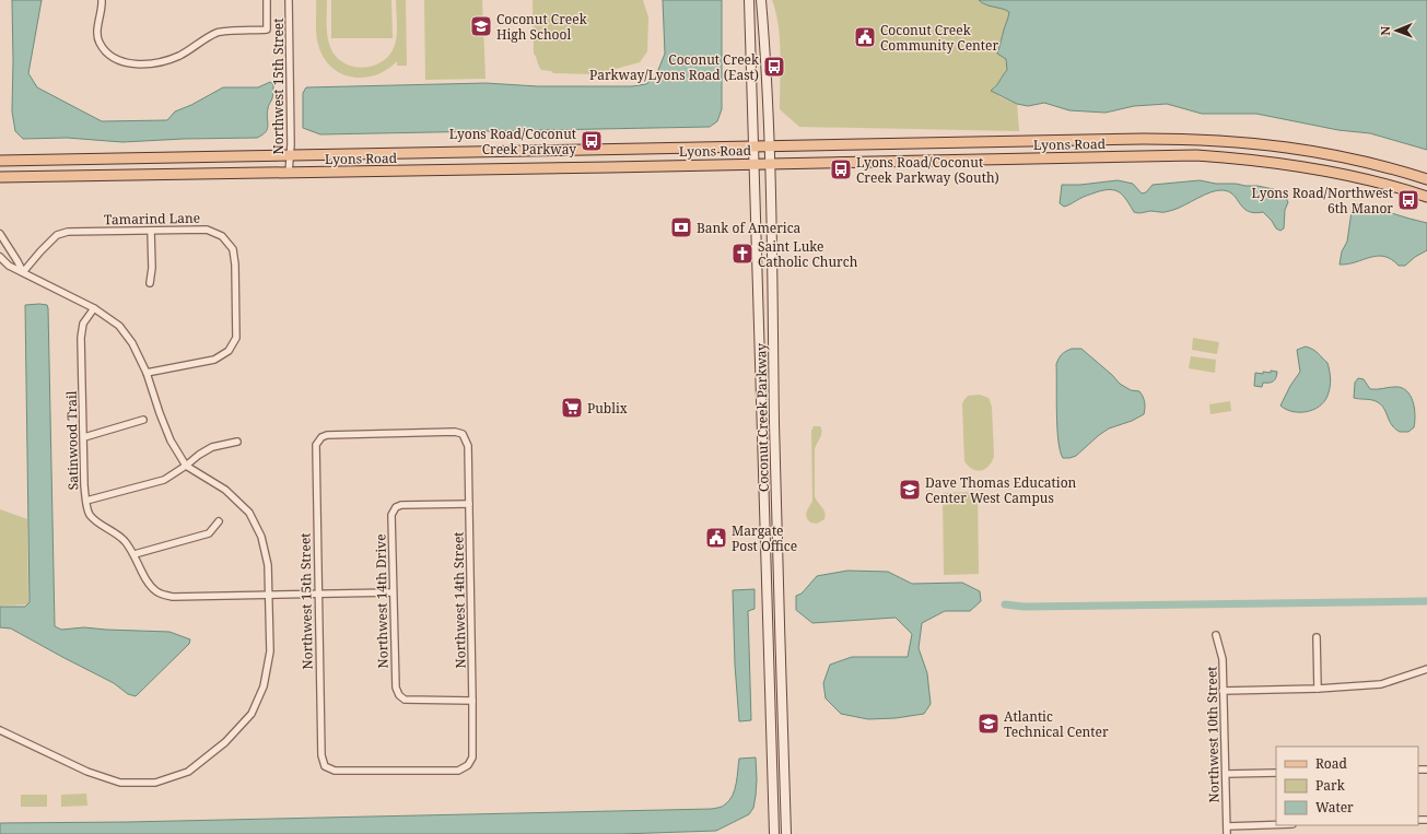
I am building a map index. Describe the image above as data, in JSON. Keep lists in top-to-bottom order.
{
  "streets": {
    "main road": ["Lyons Road", "Coconut Creek Parkway"],
    "street": [
      "Northwest 15th Street",
      "Tamarind Lane",
      "Satinwood Trail",
      "Northwest 14th Street",
      "Northwest 14th Drive",
      "Northwest 10th Street"
    ]
  },
  "crossings": [
    ["Northwest 15th Street", "Lyons Road"],
    ["Northwest 15th Street", "Satinwood Trail"],
    ["Northwest 15th Street", "Northwest 14th Street"],
    ["Lyons Road", "Coconut Creek Parkway"],
    ["Satinwood Trail", "Northwest 14th Drive"],
    ["Northwest 14th Street", "Northwest 14th Drive"]
  ],
  "places": {
    "school or university": ["Coconut Creek High School", "Dave Thomas Education Center West Campus", "Atlantic Technical Center"],
    "public building": ["Coconut Creek Community Center", "Margate Post Office"],
    "bus stop": [
      "Coconut Creek Parkway/Lyons Road (East)",
      "Lyons Road/Coconut Creek Parkway",
      "Lyons Road/Coconut Creek Parkway (South)",
      "Lyons Road/Northwest 6th Manor"
    ],
    "bank": ["Bank of America"],
    "church": ["Saint Luke Catholic Church"],
    "supermarket": ["Publix"]
  },
  "legend": ["Road", "Park", "Water"],
  "north": "left"
}
